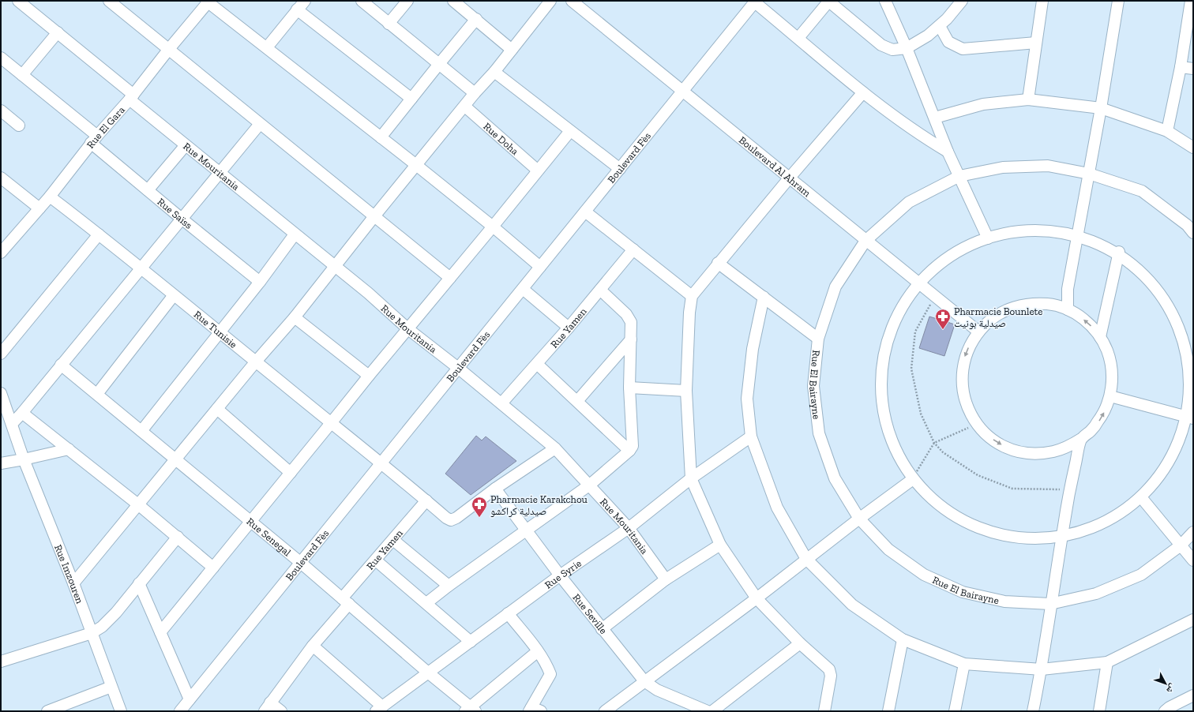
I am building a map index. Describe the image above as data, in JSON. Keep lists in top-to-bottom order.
{
  "streets": {
    "street": [
      "Rue El Gara",
      "Rue Doha",
      "Boulevard Fès",
      "Rue Mouritania",
      "Boulevard Al Ahram",
      "Rue Saïss",
      "Rue Yamen",
      "Rue Tunisie",
      "Rue El Bairayne",
      "Rue Senegal",
      "Rue Imzouren",
      "Rue Syrie",
      "Rue Seville"
    ]
  },
  "crossings": [
    ["Rue El Gara", "Rue Mouritania"],
    ["Rue El Gara", "Rue Saïss"],
    ["Rue El Gara", "Rue Tunisie"],
    ["Boulevard Fès", "Rue Mouritania"],
    ["Boulevard Fès", "Boulevard Al Ahram"],
    ["Boulevard Fès", "Rue Tunisie"],
    ["Boulevard Fès", "Rue Senegal"],
    ["Rue Mouritania", "Rue Yamen"],
    ["Rue Mouritania", "Rue Syrie"],
    ["Boulevard Al Ahram", "Rue El Bairayne"],
    ["Rue Yamen", "Rue Tunisie"],
    ["Rue Yamen", "Rue Senegal"],
    ["Rue Tunisie", "Rue Seville"],
    ["Rue Senegal", "Rue Syrie"],
    ["Rue Syrie", "Rue Seville"]
  ],
  "places": {
    "pharmacy": ["Pharmacie Bounlete صيدلية بونيت", "Pharmacie Karakchou صيدلية كراكشو"]
  },
  "north": "bottom right"
}
